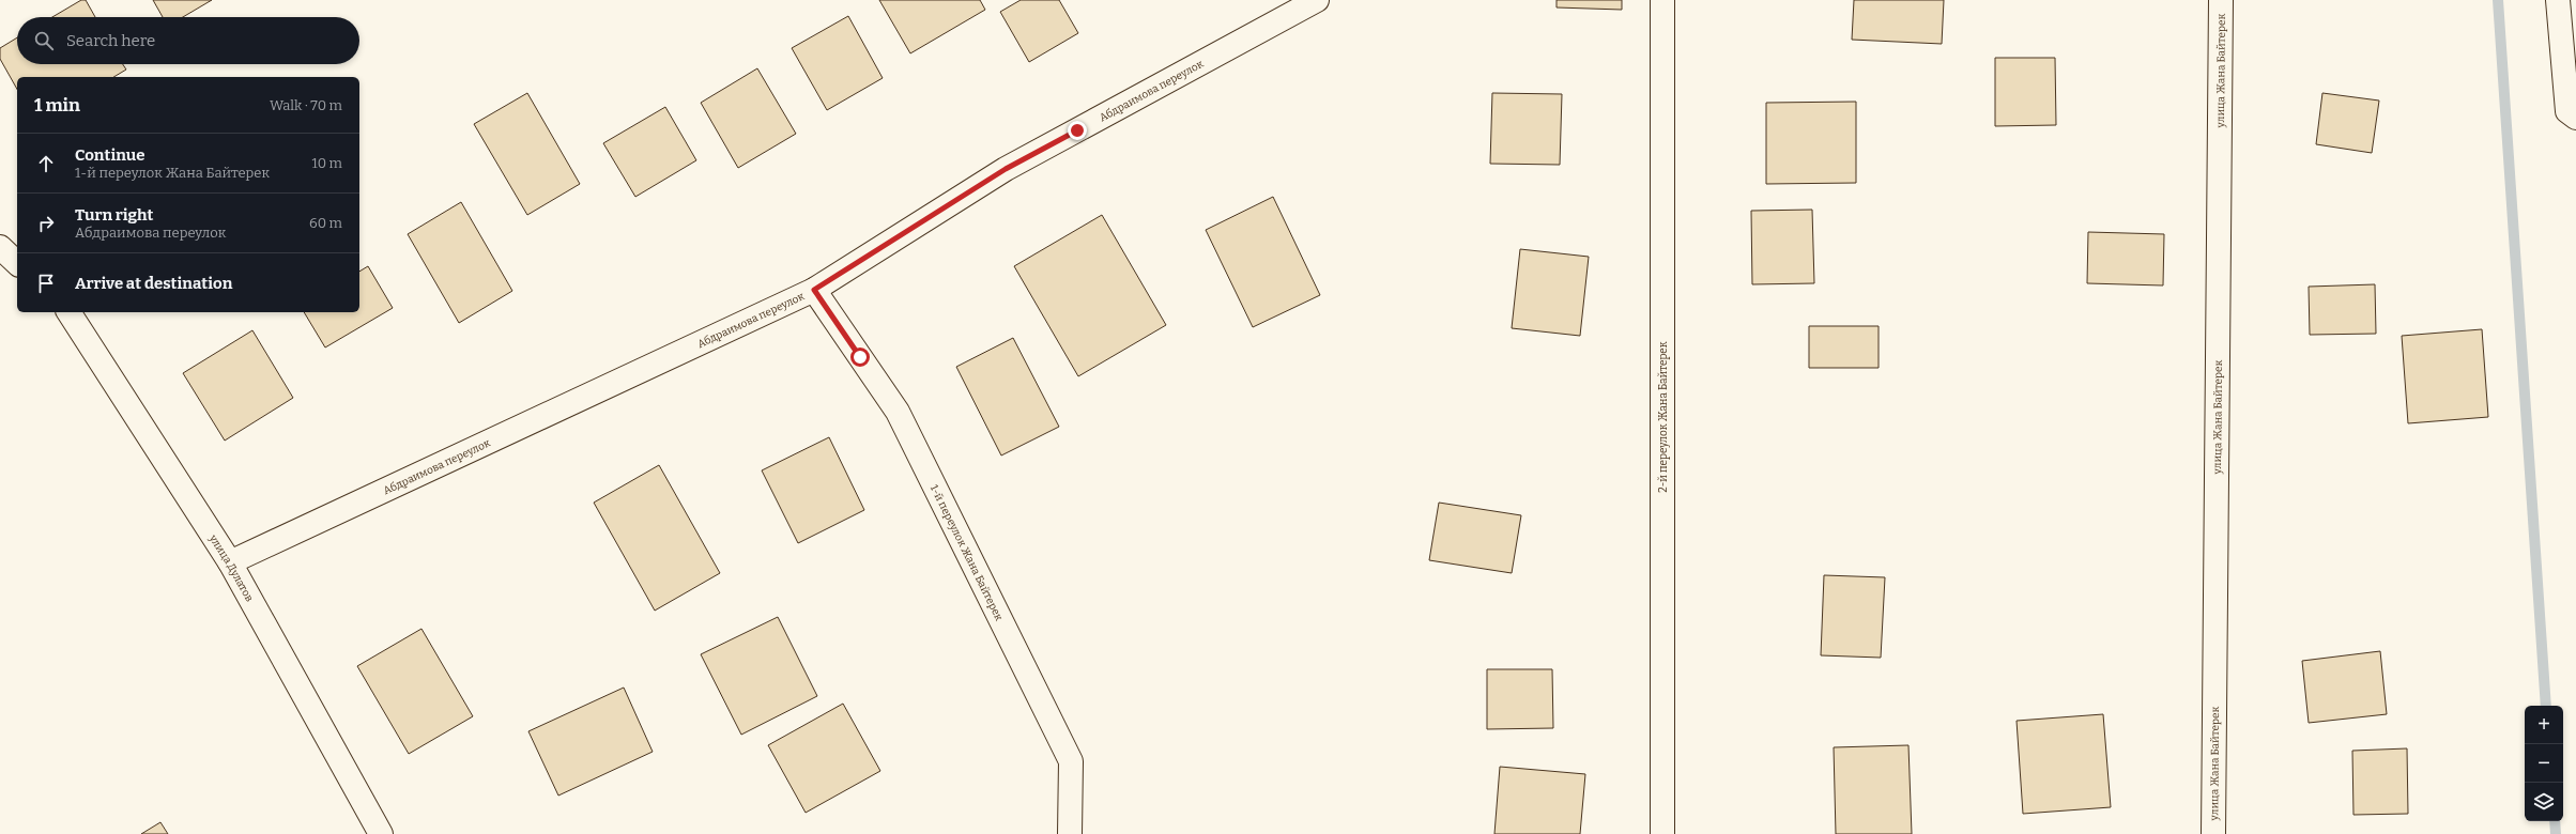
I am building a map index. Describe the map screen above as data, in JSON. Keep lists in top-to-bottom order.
{
  "streets": {
    "street": [
      "улица Жана Байтерек",
      "Абдраимова переулок",
      "2-й переулок Жана Байтерек",
      "1-й переулок Жана Байтерек",
      "улица Дулатов"
    ]
  },
  "crossings": [
    ["Абдраимова переулок", "1-й переулок Жана Байтерек"],
    ["Абдраимова переулок", "улица Дулатов"]
  ],
  "page": {
    "search": "Search here",
    "heading": ["1 min", "Walk · 70 m"],
    "list": [
      ["Continue", "1-й переулок Жана Байтерек", "10 m"],
      ["Turn right", "Абдраимова переулок", "60 m"],
      "Arrive at destination"
    ],
    "map_buttons": ["+", "−"]
  }
}
